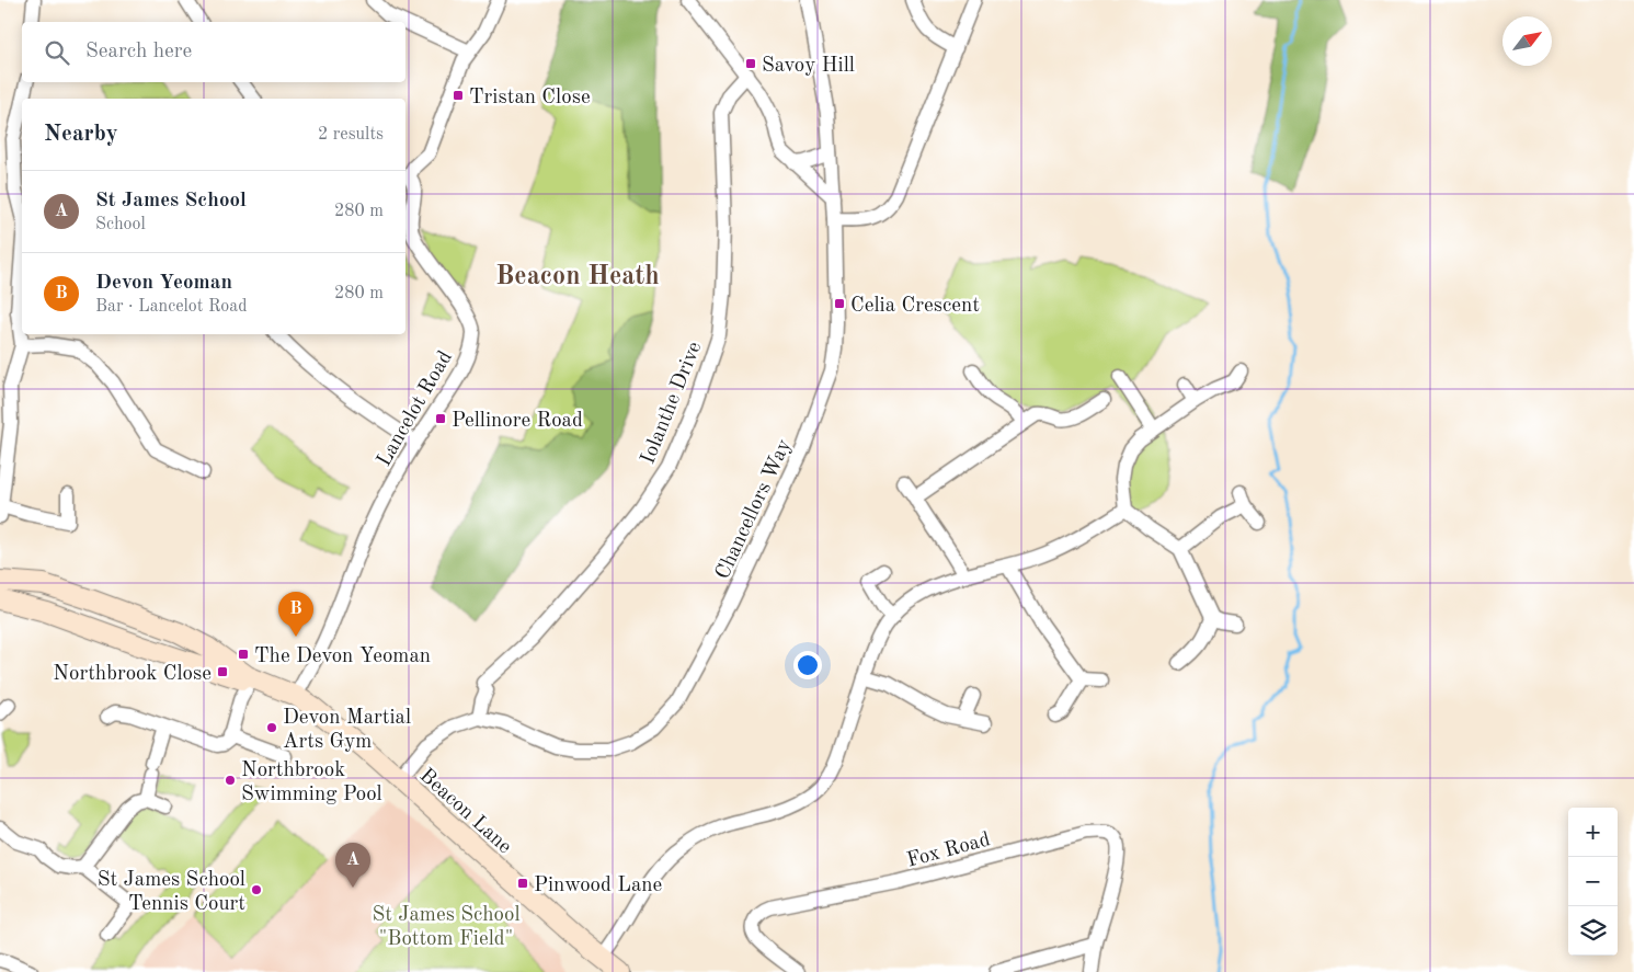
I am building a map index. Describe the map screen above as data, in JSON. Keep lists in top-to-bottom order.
{
  "streets": {
    "street": [
      "Iolanthe Drive",
      "Lancelot Road",
      "Chancellors Way",
      "Beacon Lane",
      "Fox Road"
    ]
  },
  "crossings": [
    ["Iolanthe Drive", "Chancellors Way"],
    ["Lancelot Road", "Beacon Lane"],
    ["Chancellors Way", "Beacon Lane"]
  ],
  "districts": ["Beacon Heath"],
  "parks": ["St James School \"Bottom Field\""],
  "places": {
    "transit": [
      "Savoy Hill",
      "Tristan Close",
      "Celia Crescent",
      "Pellinore Road",
      "The Devon Yeoman",
      "Northbrook Close",
      "Pinwood Lane"
    ],
    "other": ["Devon Martial Arts Gym", "Northbrook Swimming Pool", "St James School Tennis Court"]
  },
  "north": "top right",
  "page": {
    "search": "Search here",
    "heading": ["Nearby", "2 results"],
    "list": [
      {
        "mark": "A",
        "name": "St James School",
        "note": "School",
        "value": "280 m"
      },
      {
        "mark": "B",
        "name": "Devon Yeoman",
        "note": "Bar · Lancelot Road",
        "value": "280 m"
      }
    ],
    "pins": ["B", "A"],
    "map_buttons": ["+", "−"]
  }
}
